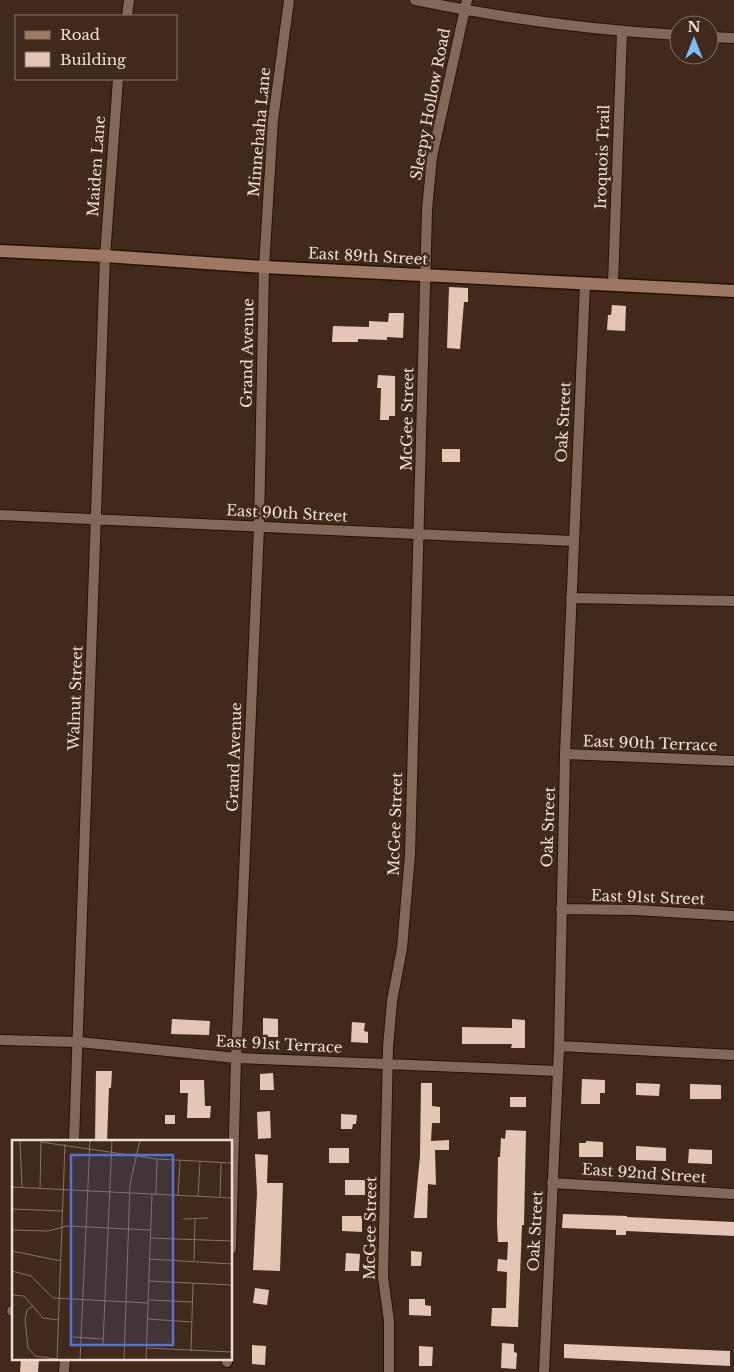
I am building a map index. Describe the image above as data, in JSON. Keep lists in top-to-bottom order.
{
  "streets": {
    "street": [
      "Sleepy Hollow Road",
      "Minnehaha Lane",
      "Iroquois Trail",
      "Maiden Lane",
      "East 89th Street",
      "Grand Avenue",
      "McGee Street",
      "Oak Street",
      "East 90th Street",
      "Walnut Street",
      "East 90th Terrace",
      "East 91st Street",
      "East 91st Terrace",
      "East 92nd Street"
    ]
  },
  "crossings": [
    ["Sleepy Hollow Road", "East 89th Street"],
    ["Sleepy Hollow Road", "McGee Street"],
    ["Minnehaha Lane", "East 89th Street"],
    ["Minnehaha Lane", "Grand Avenue"],
    ["Iroquois Trail", "East 89th Street"],
    ["Maiden Lane", "East 89th Street"],
    ["Maiden Lane", "Walnut Street"],
    ["East 89th Street", "Grand Avenue"],
    ["East 89th Street", "McGee Street"],
    ["East 89th Street", "Oak Street"],
    ["East 89th Street", "Walnut Street"],
    ["Grand Avenue", "East 90th Street"],
    ["Grand Avenue", "East 91st Terrace"],
    ["McGee Street", "East 90th Street"],
    ["McGee Street", "East 91st Terrace"],
    ["Oak Street", "East 90th Street"],
    ["Oak Street", "East 90th Terrace"],
    ["Oak Street", "East 91st Street"],
    ["Oak Street", "East 91st Terrace"],
    ["Oak Street", "East 92nd Street"],
    ["East 90th Street", "Walnut Street"],
    ["Walnut Street", "East 91st Terrace"]
  ],
  "legend": ["Road", "Building"],
  "north": "top"
}
